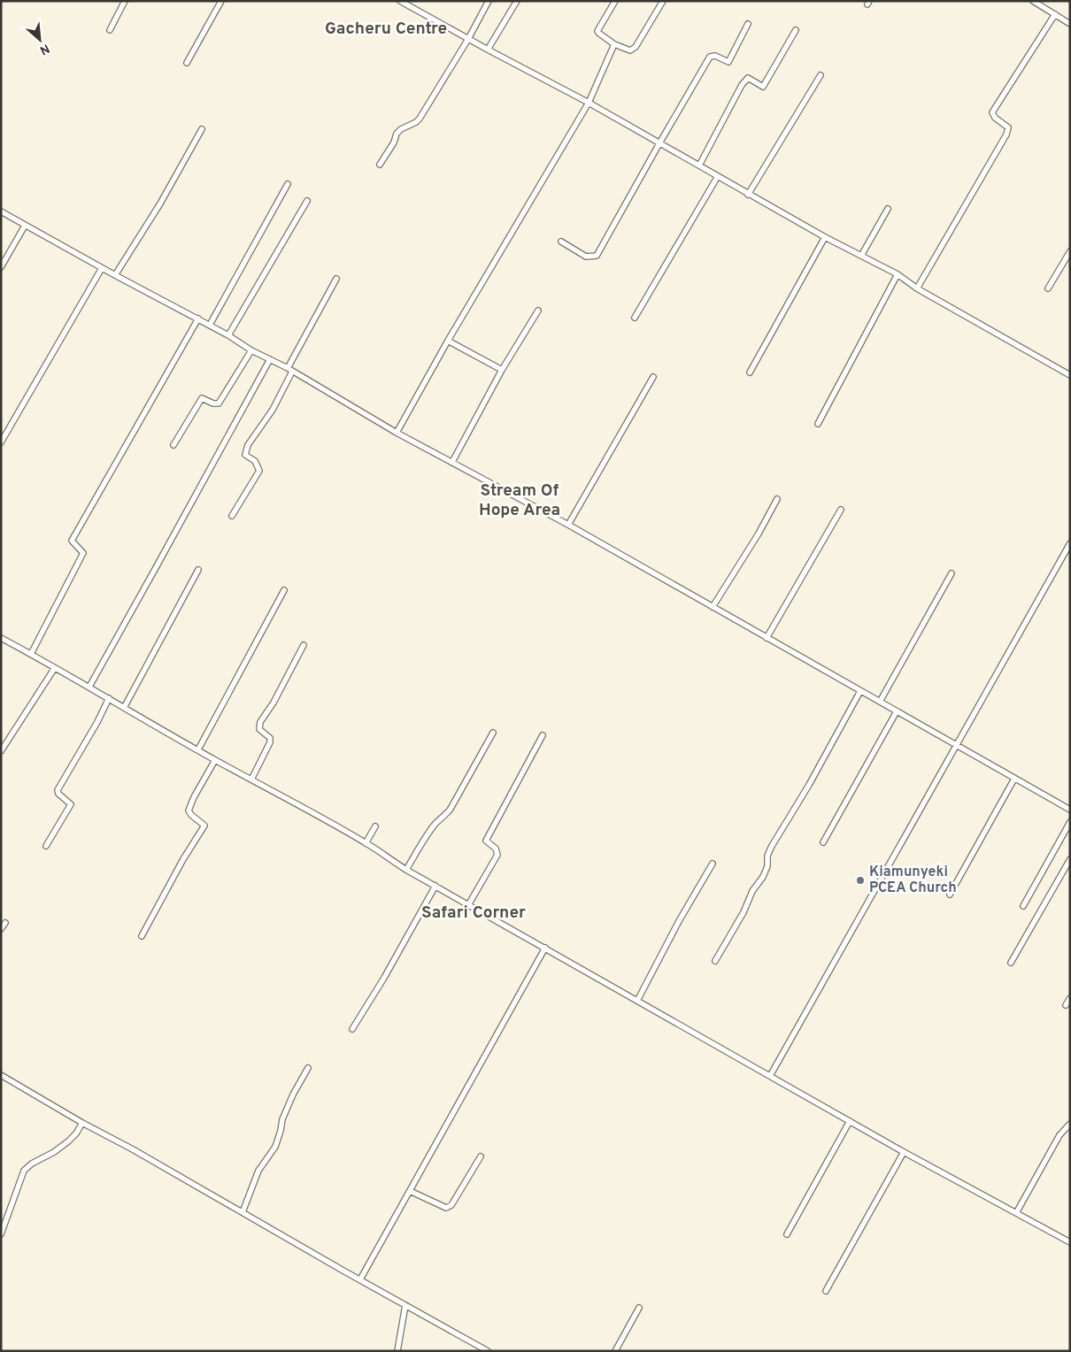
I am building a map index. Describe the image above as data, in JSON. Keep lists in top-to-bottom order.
{
  "districts": ["Gacheru Centre", "Stream Of Hope Area", "Safari Corner"],
  "places": ["Kiamunyeki PCEA Church"],
  "north": "bottom right"
}
